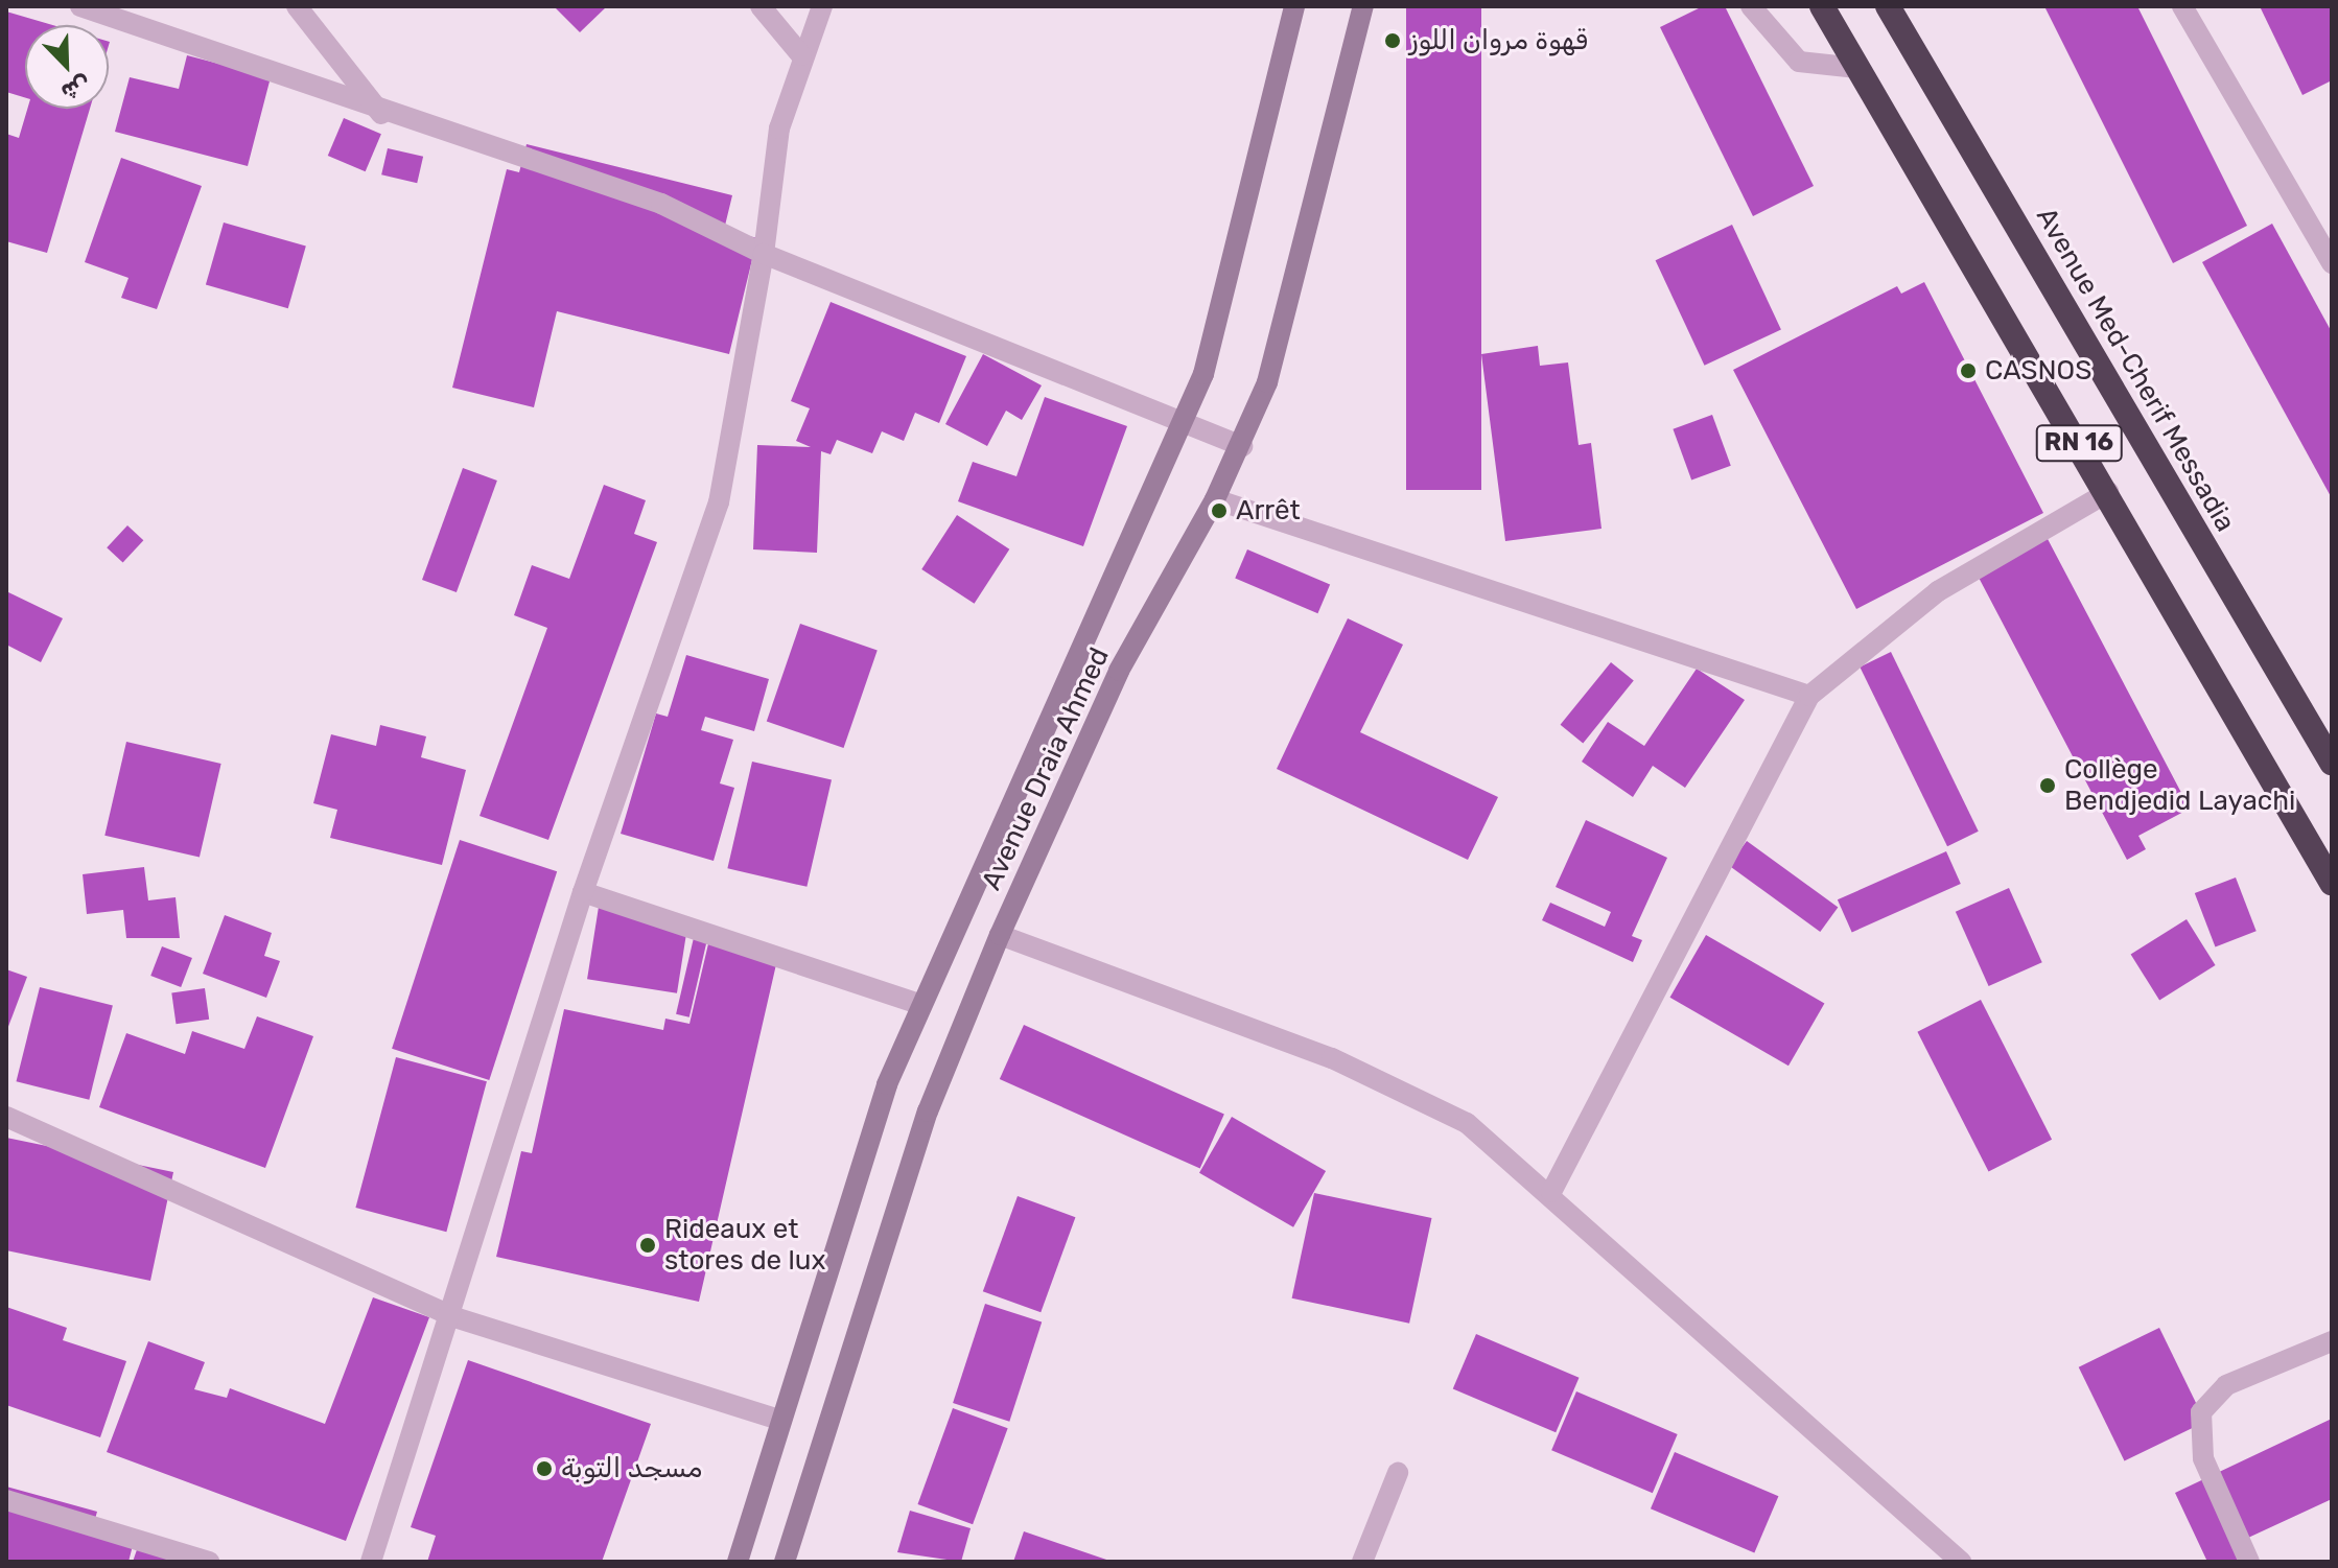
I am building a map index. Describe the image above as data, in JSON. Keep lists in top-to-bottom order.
{
  "streets": {
    "highway": ["Avenue Med-Cherif Messadia", "RN 16"],
    "street": ["Avenue Draia Ahmed"]
  },
  "places": [
    "قهوة مروان اللوز",
    "CASNOS",
    "Arrêt",
    "Collège Bendjedid Layachi",
    "Rideaux et stores de lux",
    "مسجد التوبة"
  ],
  "north": "bottom right"
}
